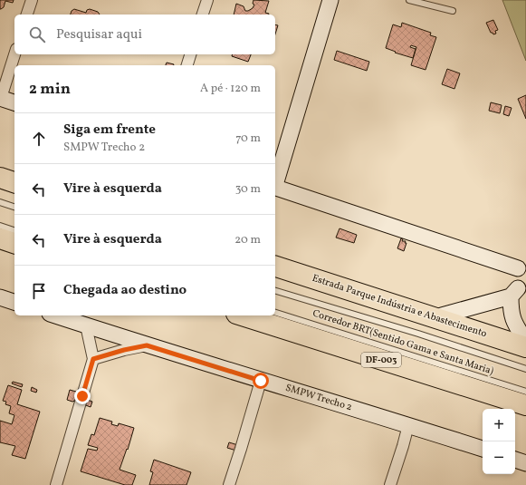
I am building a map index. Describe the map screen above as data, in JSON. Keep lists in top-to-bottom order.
{
  "streets": {
    "highway": ["Estrada Parque Indústria e Abastecimento", "DF-003"],
    "street": ["SMPW Trecho 2"],
    "lane": ["Corredor BRT(Sentido Gama e Santa Maria)"]
  },
  "page": {
    "search": "Pesquisar aqui",
    "heading": ["2 min", "A pé · 120 m"],
    "list": [
      ["Siga em frente", "SMPW Trecho 2", "70 m"],
      ["Vire à esquerda", "30 m"],
      ["Vire à esquerda", "20 m"],
      "Chegada ao destino"
    ],
    "map_buttons": ["+", "−"]
  }
}
